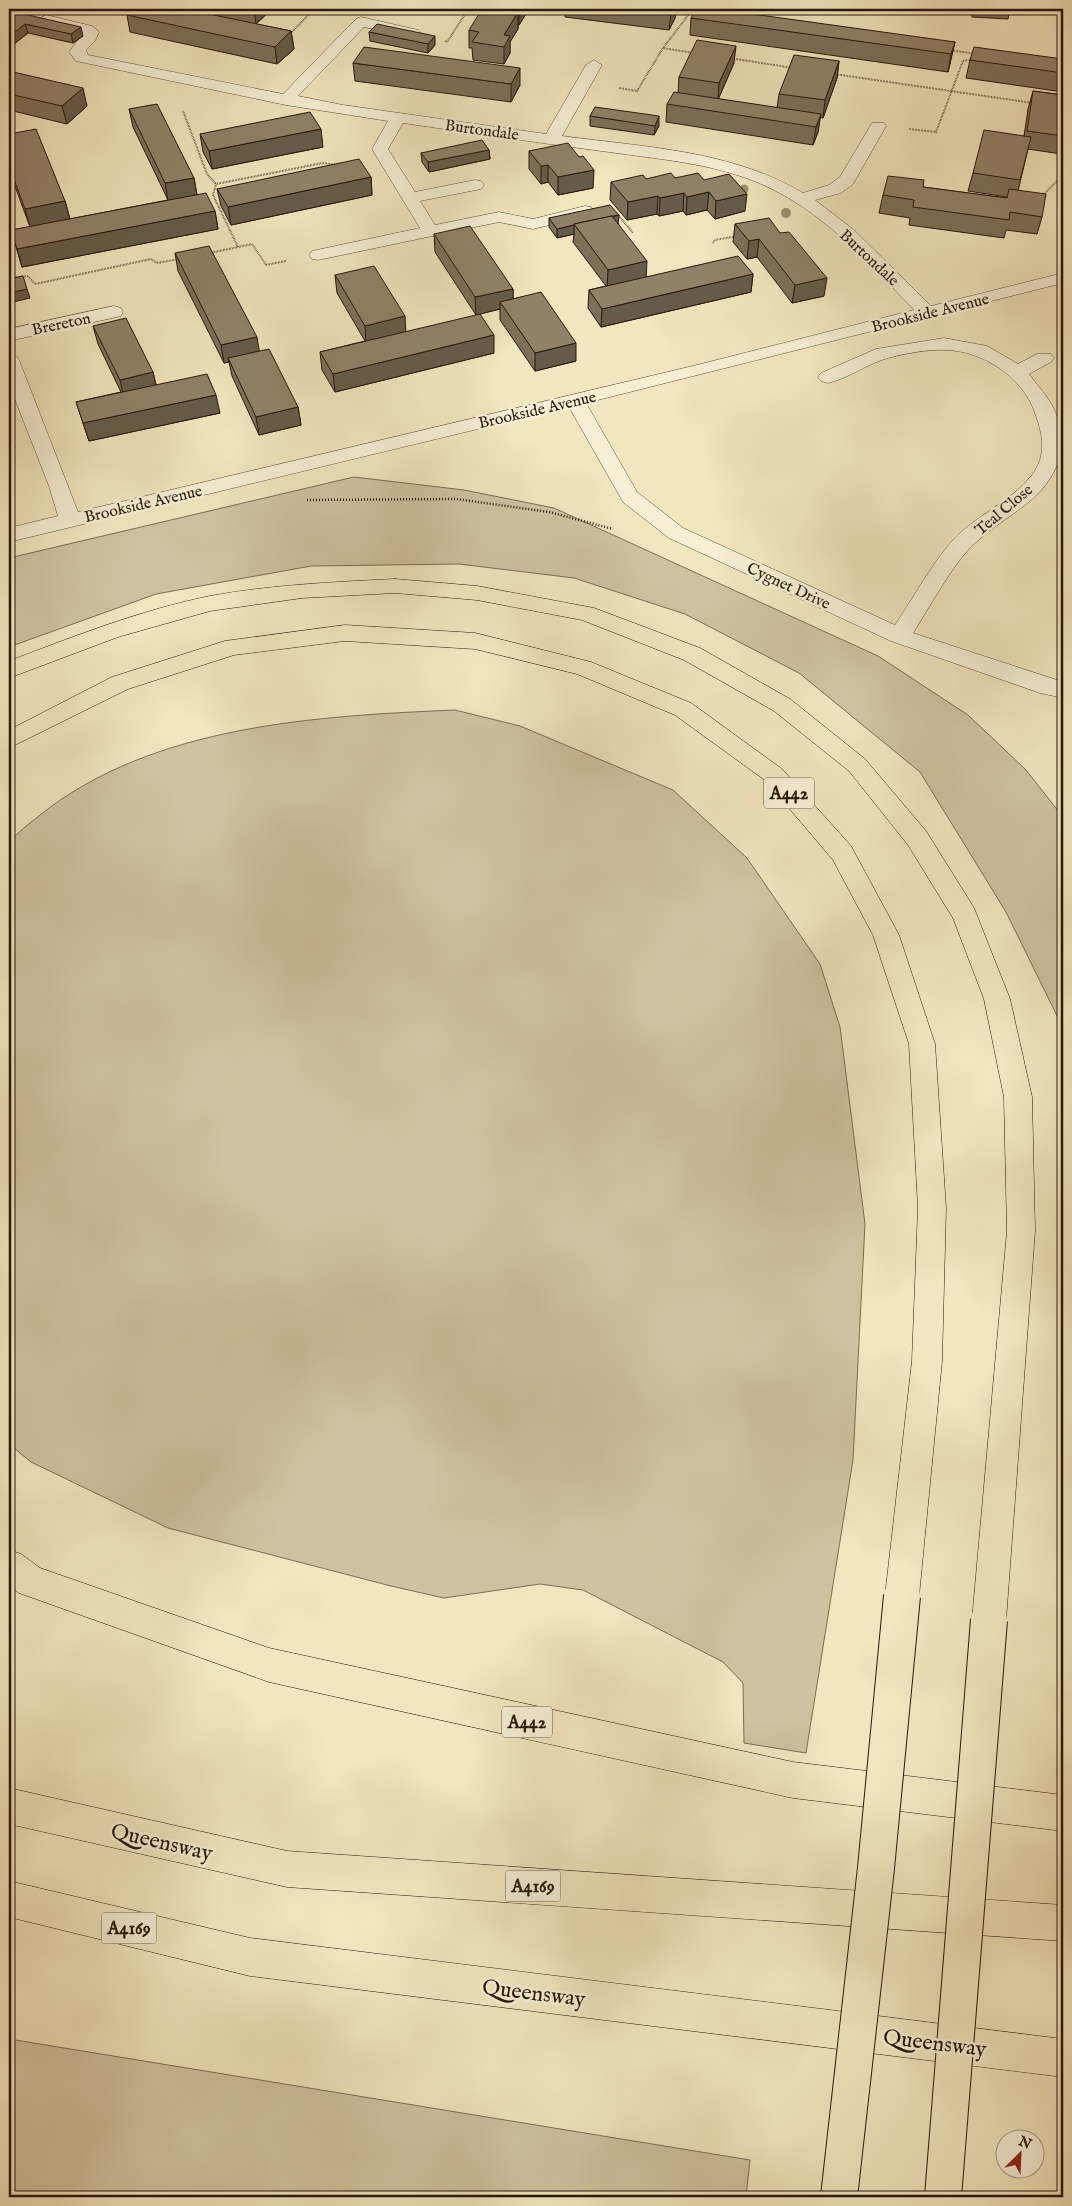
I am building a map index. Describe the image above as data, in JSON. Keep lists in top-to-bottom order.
{
  "streets": {
    "main road": ["A442", "Queensway", "A4169"],
    "street": [
      "Burtondale",
      "Brookside Avenue",
      "Brereton",
      "Teal Close",
      "Cygnet Drive"
    ]
  },
  "crossings": [
    ["Burtondale", "Brookside Avenue"],
    ["Brookside Avenue", "Cygnet Drive"],
    ["Teal Close", "Cygnet Drive"]
  ],
  "north": "top right"
}
